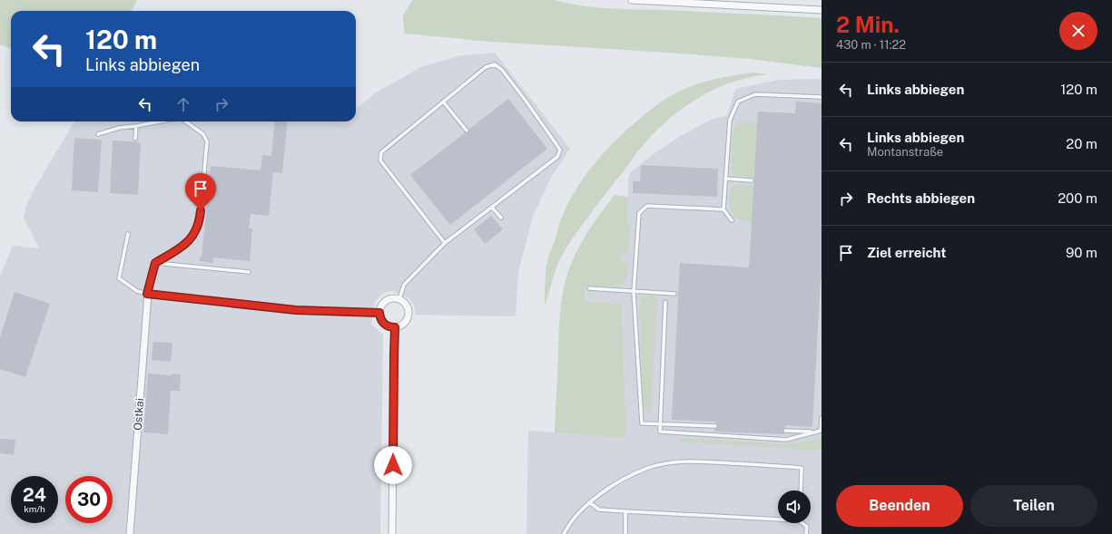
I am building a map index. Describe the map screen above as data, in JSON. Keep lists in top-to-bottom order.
{
  "streets": {
    "street": ["Ostkai"]
  },
  "page": {
    "heading": ["2 Min.", "430 m · 11:22"],
    "turn": ["120 m", "Links abbiegen"],
    "list": [
      {
        "name": "Links abbiegen",
        "value": "120 m"
      },
      {
        "name": "Links abbiegen",
        "note": "Montanstraße",
        "value": "20 m"
      },
      {
        "name": "Rechts abbiegen",
        "value": "200 m"
      },
      {
        "name": "Ziel erreicht",
        "value": "90 m"
      }
    ],
    "speed": "24 km/h",
    "limit": "30",
    "buttons": ["Beenden", "Teilen"]
  }
}
